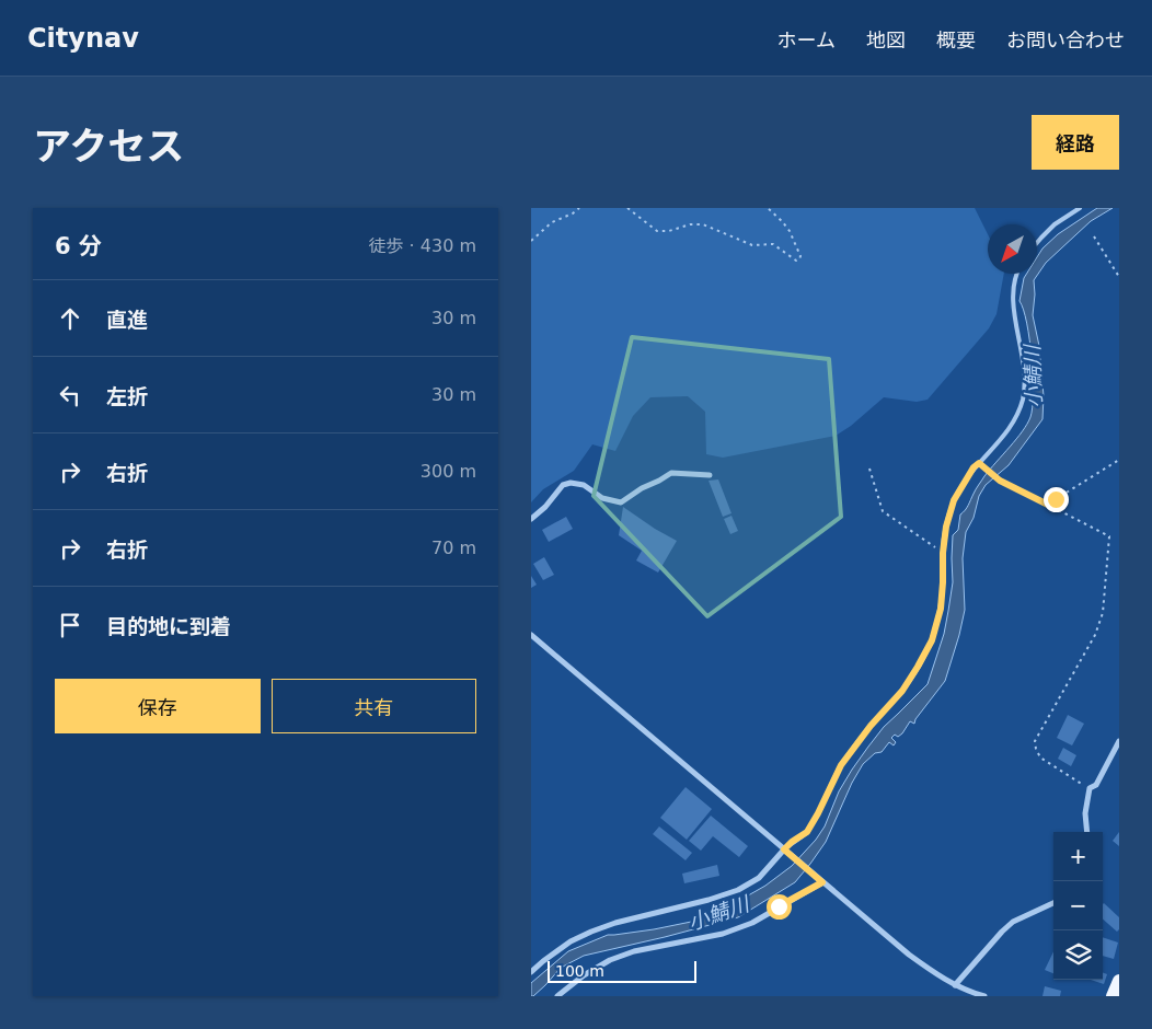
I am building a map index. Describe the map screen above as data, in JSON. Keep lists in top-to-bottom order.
{
  "water": ["小鯖川"],
  "scale_bar": "100 m",
  "north": "bottom left",
  "page": {
    "header": "Citynav",
    "nav": [
      "ホーム",
      "地図",
      "概要",
      "お問い合わせ"
    ],
    "title": "アクセス",
    "buttons": [
      "経路",
      ["保存", "共有"]
    ],
    "heading": ["6 分", "徒歩 · 430 m"],
    "list": [
      ["直進", "30 m"],
      ["左折", "30 m"],
      ["右折", "300 m"],
      ["右折", "70 m"],
      "目的地に到着"
    ],
    "map_buttons": ["+", "−"],
    "scale": "100 m"
  }
}
